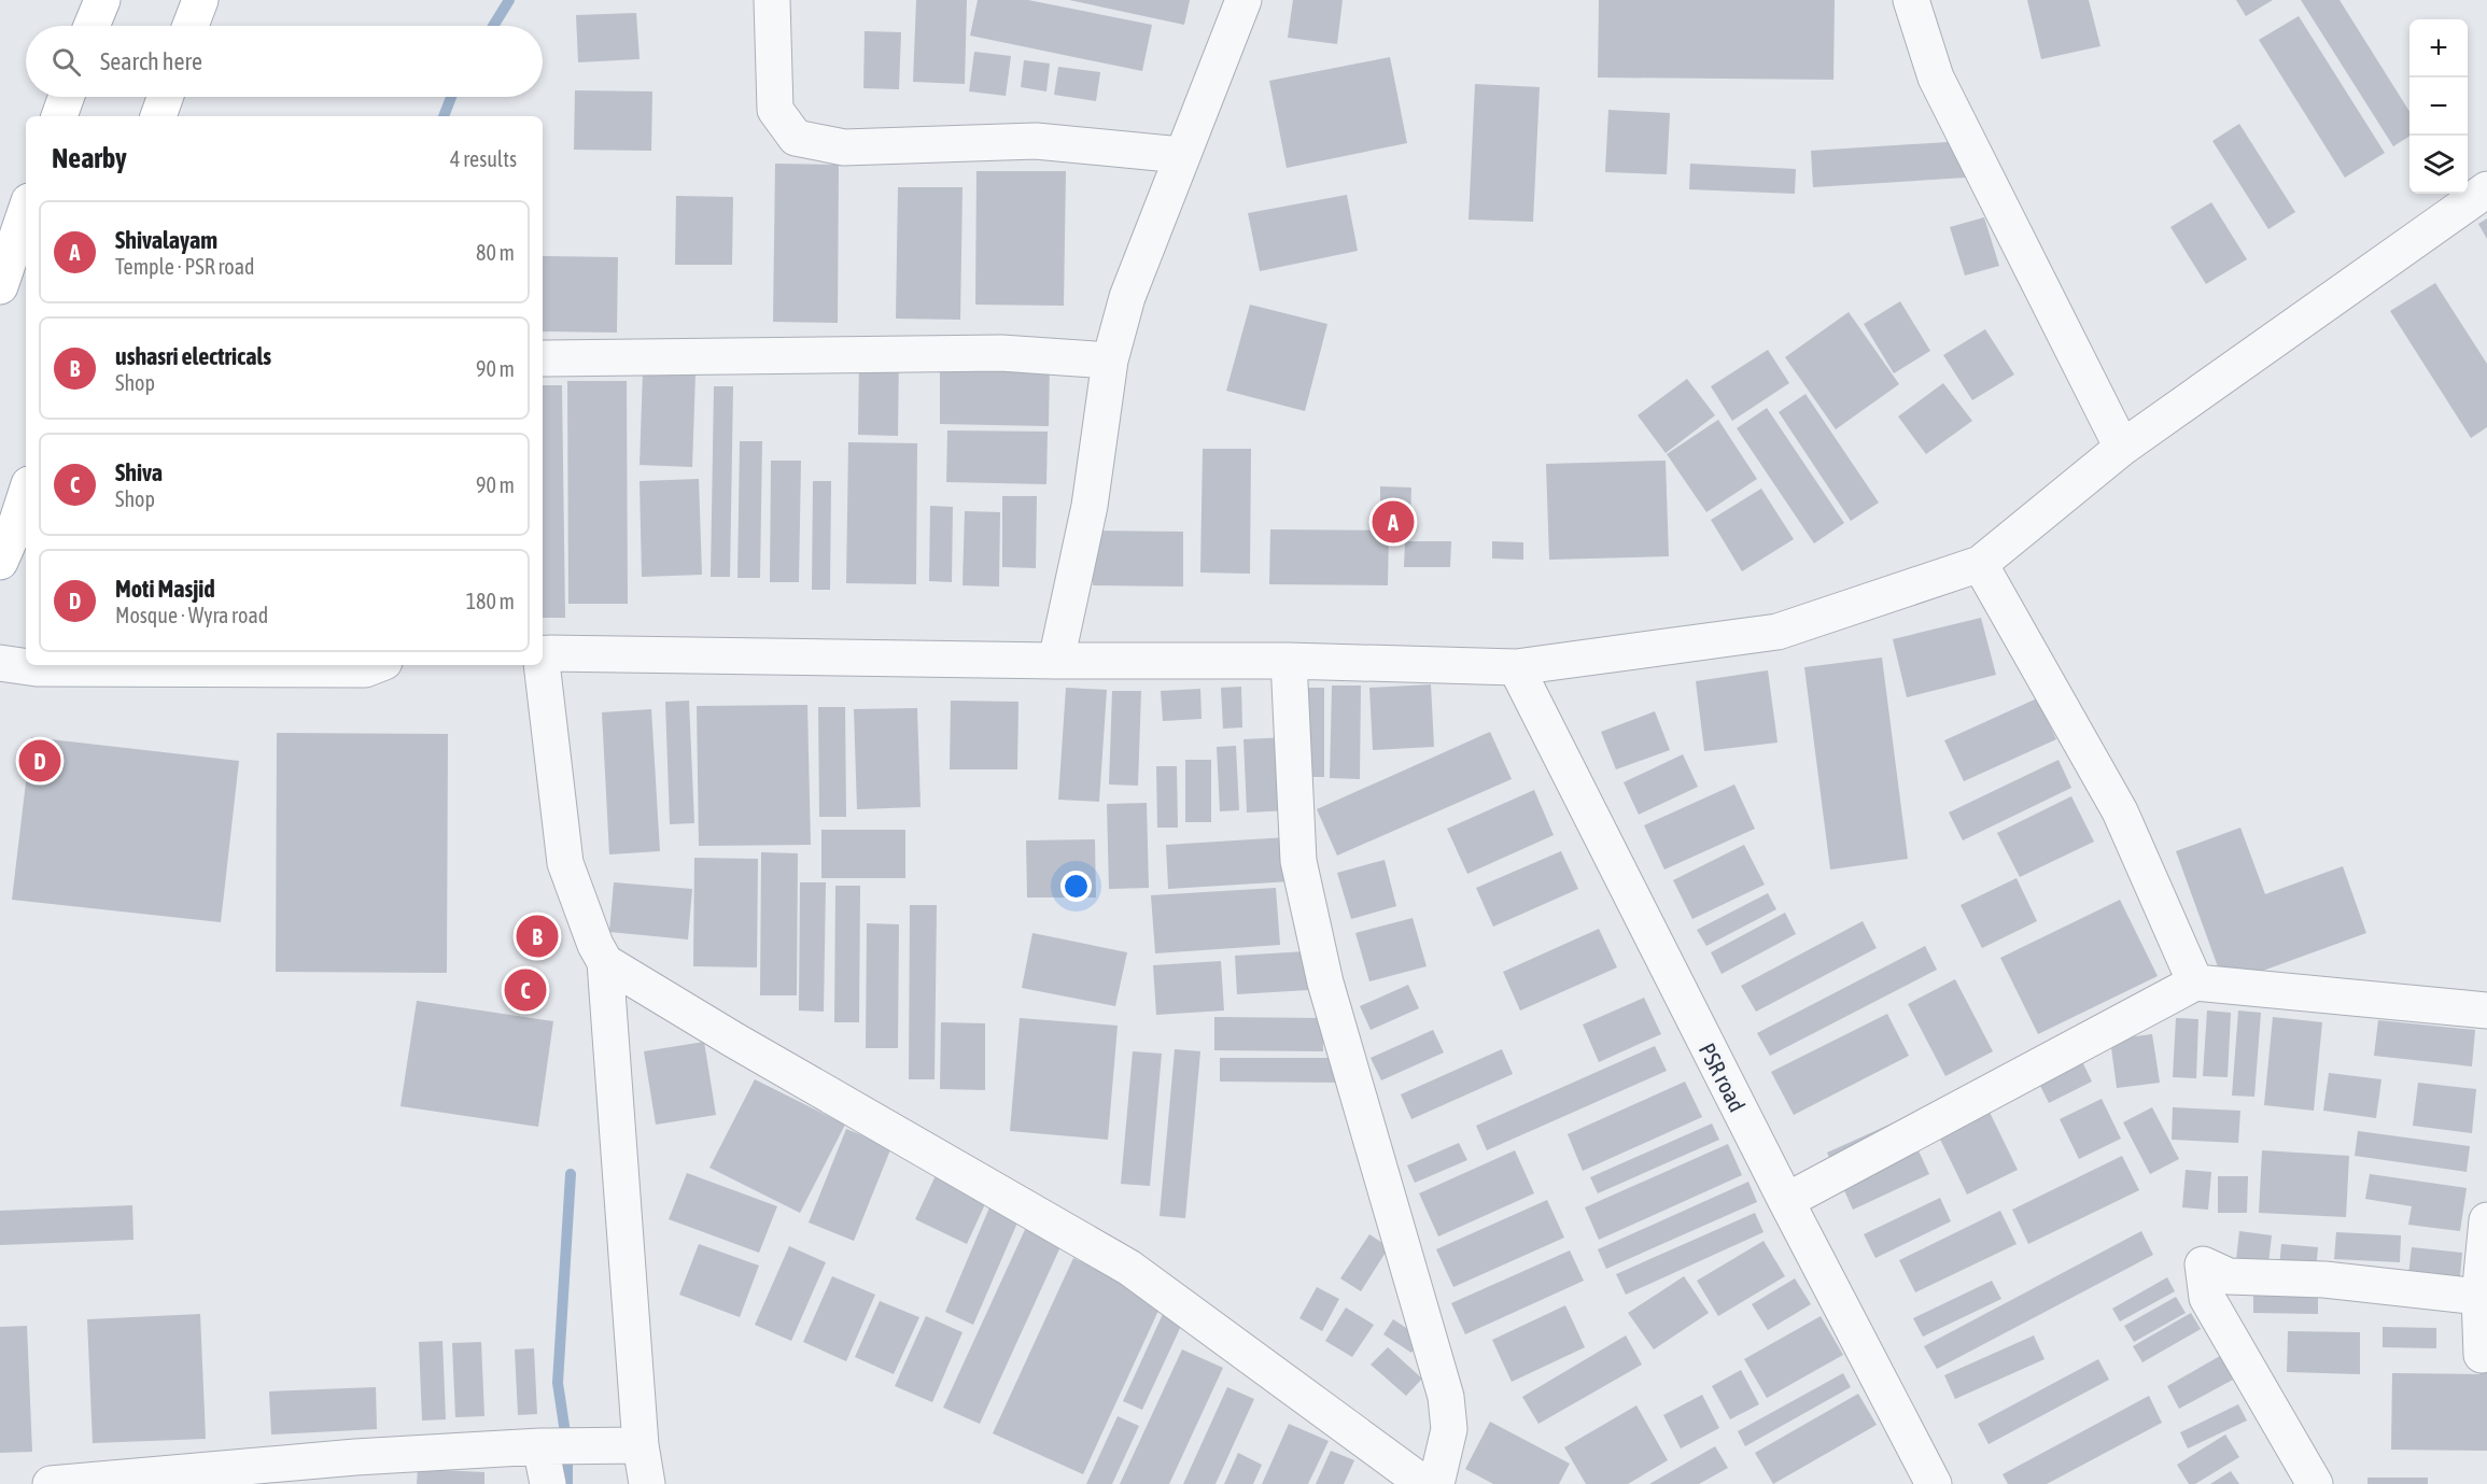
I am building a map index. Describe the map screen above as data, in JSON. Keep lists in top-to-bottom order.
{
  "streets": {
    "street": ["PSR road"]
  },
  "page": {
    "map_buttons": ["+", "−"],
    "search": "Search here",
    "heading": ["Nearby", "4 results"],
    "list": [
      {
        "mark": "A",
        "name": "Shivalayam",
        "note": "Temple · PSR road",
        "value": "80 m"
      },
      {
        "mark": "B",
        "name": "ushasri electricals",
        "note": "Shop",
        "value": "90 m"
      },
      {
        "mark": "C",
        "name": "Shiva",
        "note": "Shop",
        "value": "90 m"
      },
      {
        "mark": "D",
        "name": "Moti Masjid",
        "note": "Mosque · Wyra road",
        "value": "180 m"
      }
    ],
    "pins": [
      "A",
      "D",
      "B",
      "C"
    ]
  }
}
